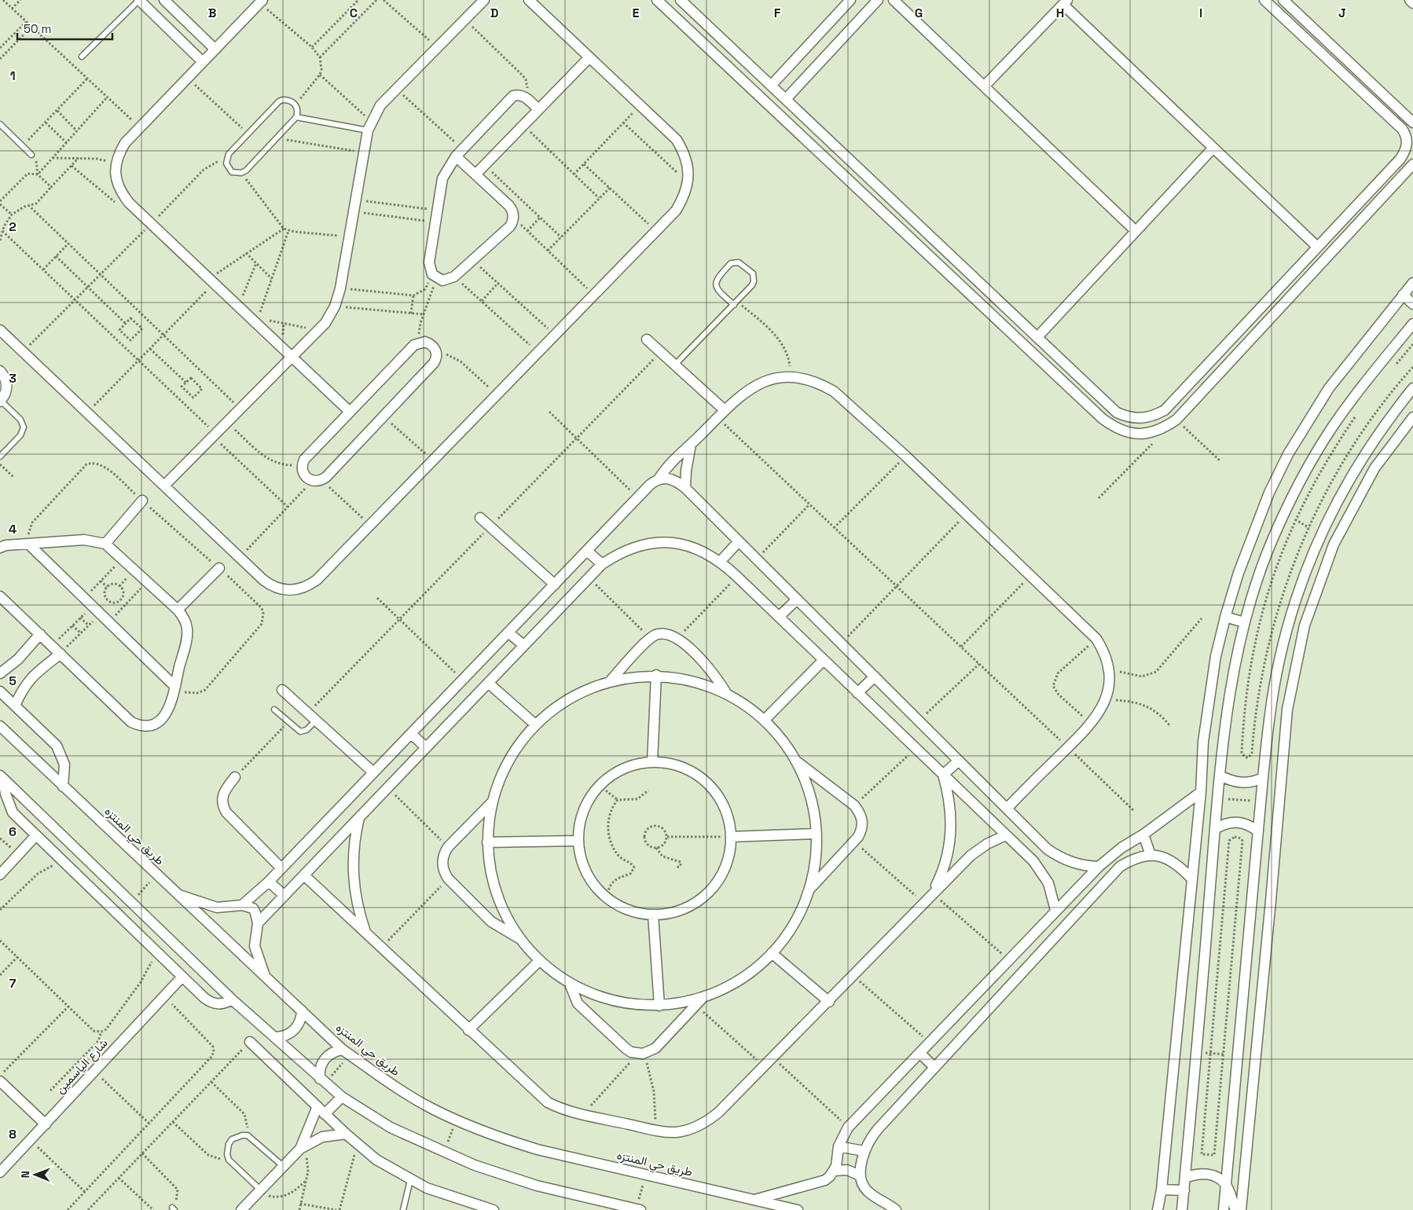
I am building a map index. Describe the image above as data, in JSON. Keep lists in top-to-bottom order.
{
  "streets": {
    "street": ["طريق حي المنتزه", "شارع الياسمين"]
  },
  "scale_bar": "50 m",
  "north": "left",
  "grid": {
    "columns": [
      "B",
      "C",
      "D",
      "E",
      "F",
      "G",
      "H",
      "I",
      "J"
    ],
    "rows": [
      "1",
      "2",
      "3",
      "4",
      "5",
      "6",
      "7",
      "8"
    ]
  }
}
